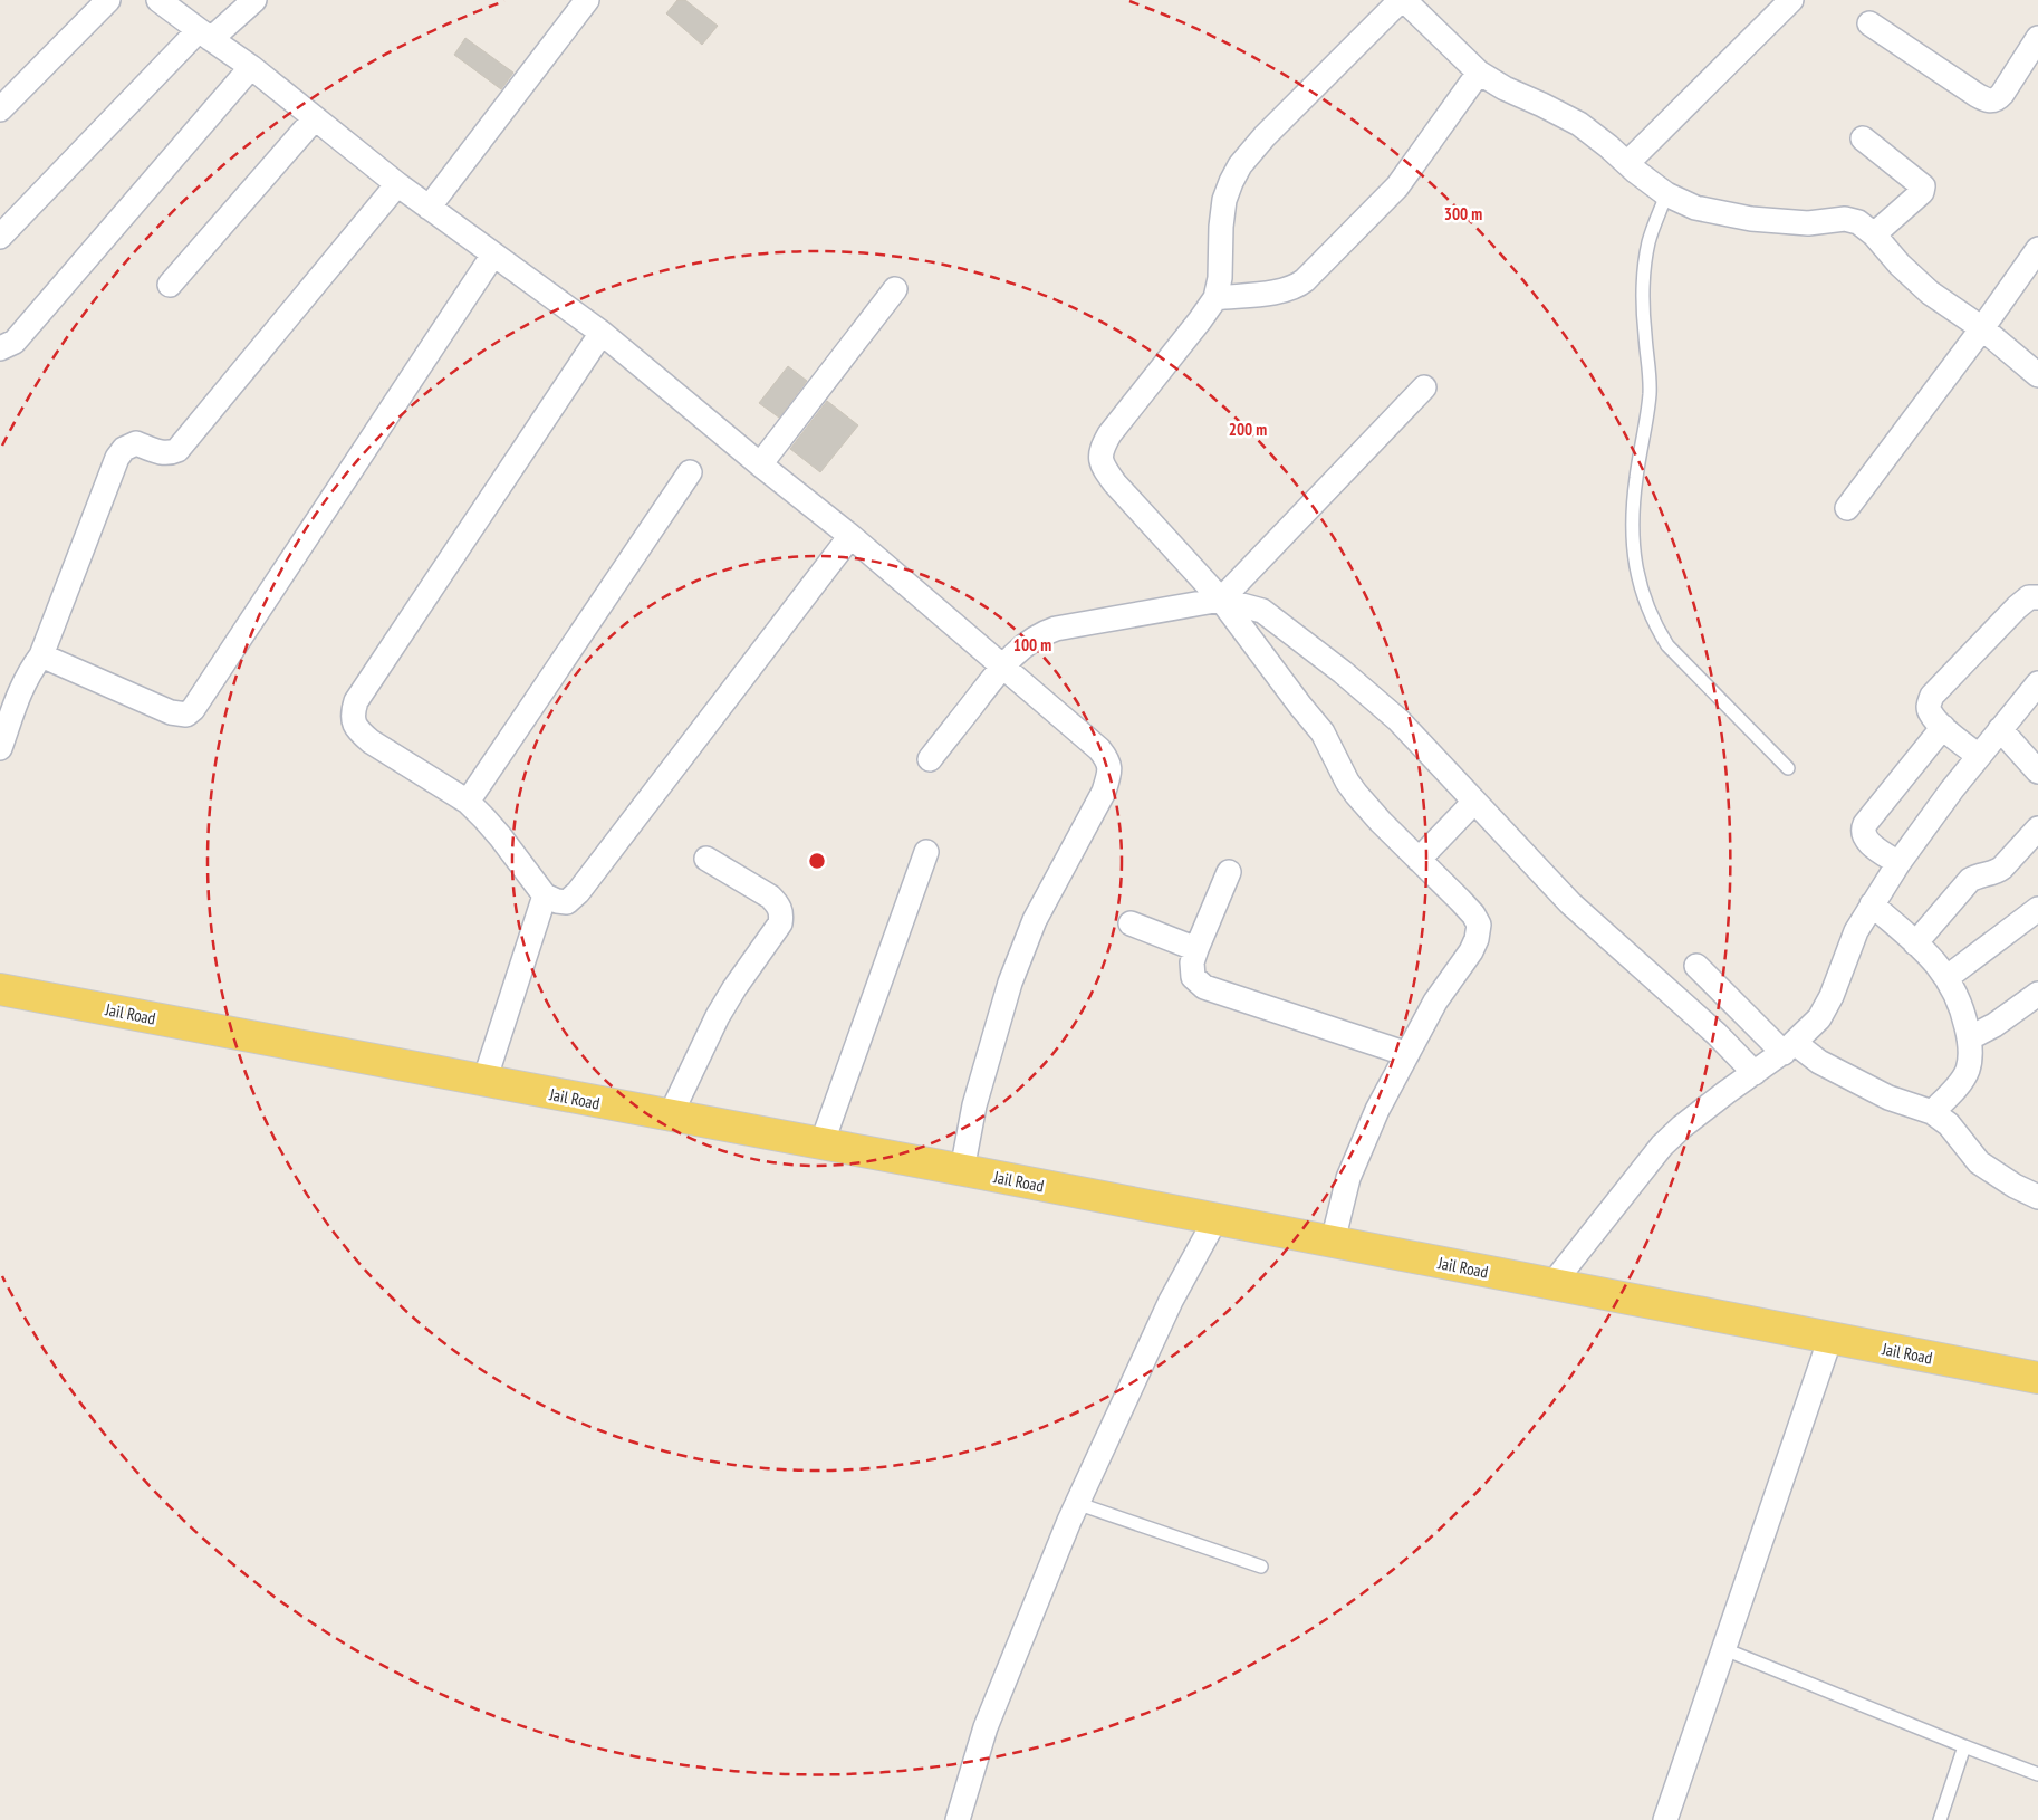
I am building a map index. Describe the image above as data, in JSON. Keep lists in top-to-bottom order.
{
  "streets": {
    "main road": ["Jail Road"]
  },
  "rings": ["300 m", "200 m", "100 m"]
}
